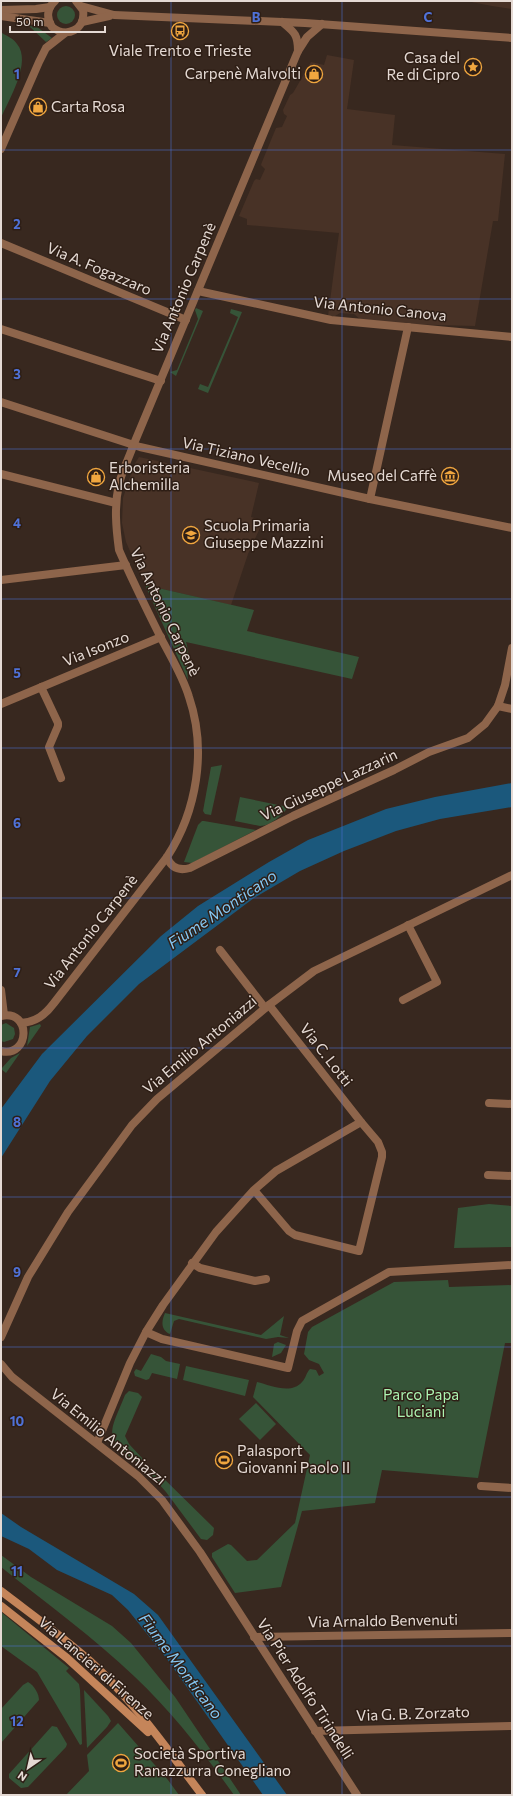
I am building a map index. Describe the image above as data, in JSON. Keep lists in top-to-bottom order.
{
  "streets": {
    "main road": ["Via Lancieri di Firenze"],
    "street": [
      "Via A. Fogazzaro",
      "Via Antonio Carpenè",
      "Via Antonio Canova",
      "Via Tiziano Vecellio",
      "Via Isonzo",
      "Via Giuseppe Lazzarin",
      "Via Emilio Antoniazzi",
      "Via C. Lotti",
      "Via Arnaldo Benvenuti",
      "Via Pier Adolfo Tirindelli",
      "Via G. B. Zorzato"
    ]
  },
  "crossings": [
    ["Via A. Fogazzaro", "Via Antonio Carpenè"],
    ["Via Antonio Carpenè", "Via Antonio Canova"],
    ["Via Antonio Carpenè", "Via Tiziano Vecellio"],
    ["Via Antonio Carpenè", "Via Isonzo"],
    ["Via Antonio Carpenè", "Via Giuseppe Lazzarin"],
    ["Via Emilio Antoniazzi", "Via C. Lotti"],
    ["Via Emilio Antoniazzi", "Via Pier Adolfo Tirindelli"],
    ["Via Arnaldo Benvenuti", "Via Pier Adolfo Tirindelli"],
    ["Via Pier Adolfo Tirindelli", "Via G. B. Zorzato"]
  ],
  "water": ["Fiume Monticano"],
  "parks": ["Parco Papa Luciani"],
  "places": {
    "bus stop": ["Viale Trento e Trieste"],
    "place": ["Casa del Re di Cipro"],
    "shop": ["Carpenè Malvolti", "Carta Rosa", "Erboristeria Alchemilla"],
    "museum": ["Museo del Caffè"],
    "school or university": ["Scuola Primaria Giuseppe Mazzini"],
    "sports": ["Palasport Giovanni Paolo II", "Società Sportiva Ranazzurra Conegliano"]
  },
  "scale_bar": "50 m",
  "north": "bottom left",
  "grid": {
    "columns": ["B", "C"],
    "rows": [
      "1",
      "2",
      "3",
      "4",
      "5",
      "6",
      "7",
      "8",
      "9",
      "10",
      "11",
      "12"
    ]
  }
}
